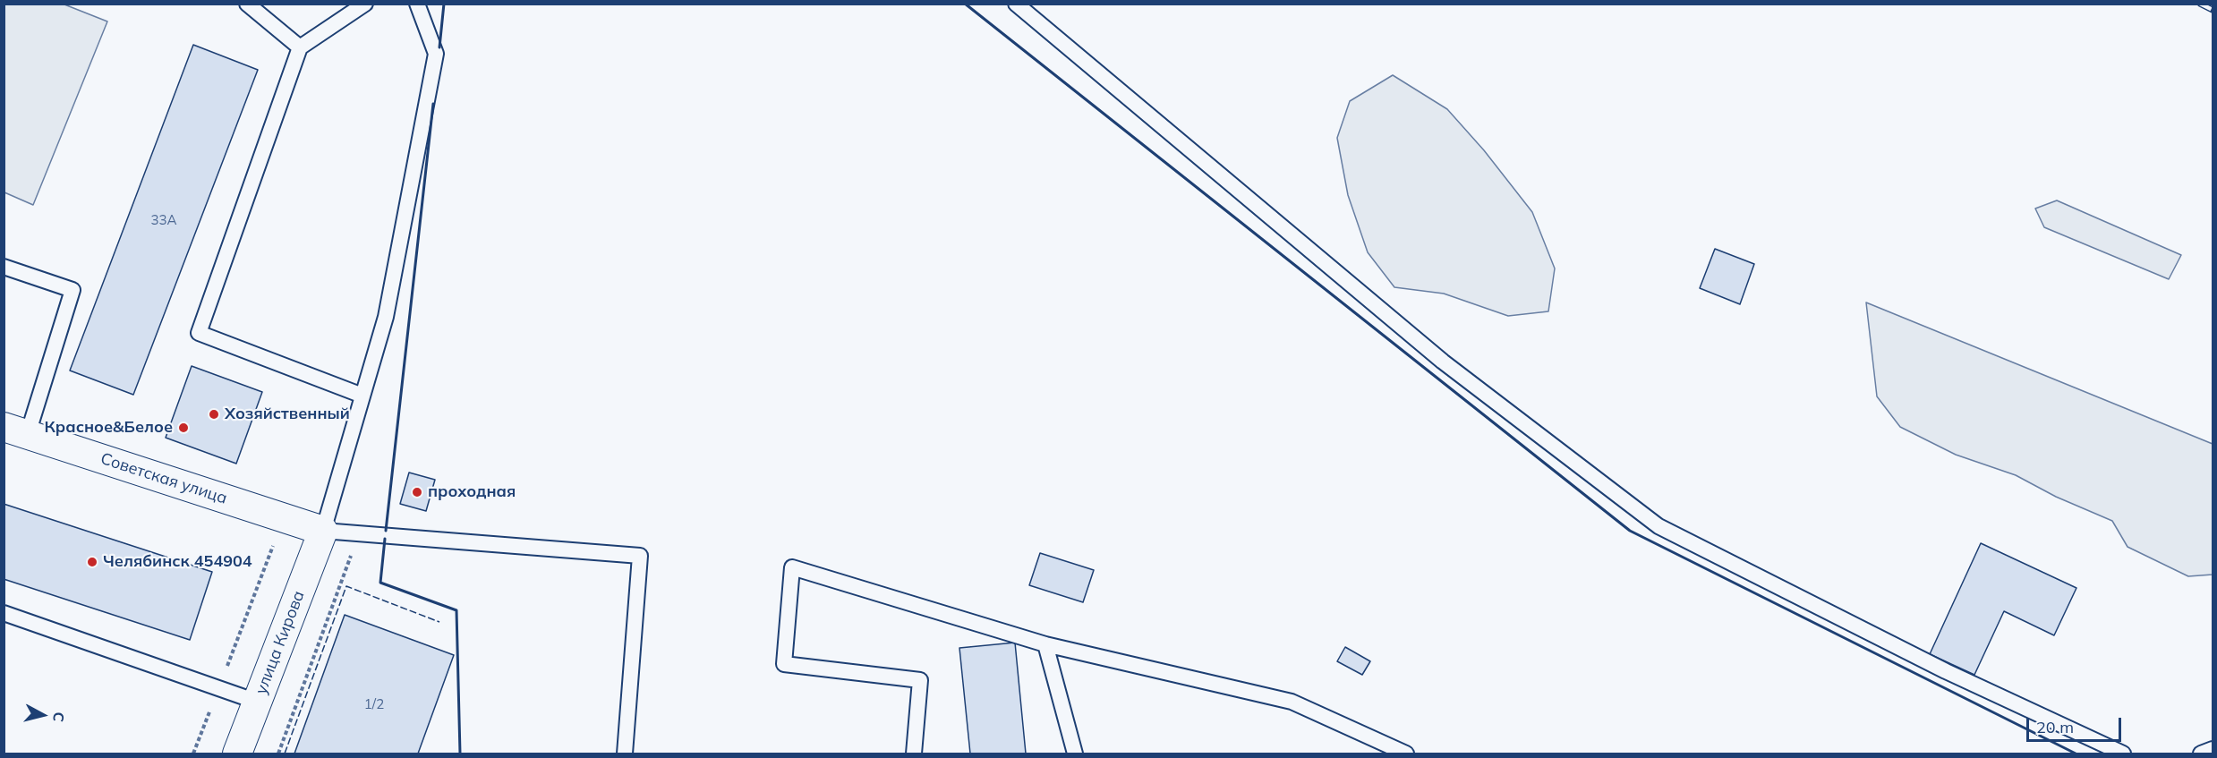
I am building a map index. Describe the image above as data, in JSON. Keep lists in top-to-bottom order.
{
  "streets": {
    "street": ["Советская улица", "улица Кирова"]
  },
  "crossings": [
    ["Советская улица", "улица Кирова"]
  ],
  "places": [
    "Хозяйственный",
    "Красное&Белое",
    "проходная",
    "Челябинск 454904"
  ],
  "house_numbers": ["33А", "1/2"],
  "scale_bar": "20 m",
  "north": "right"
}
